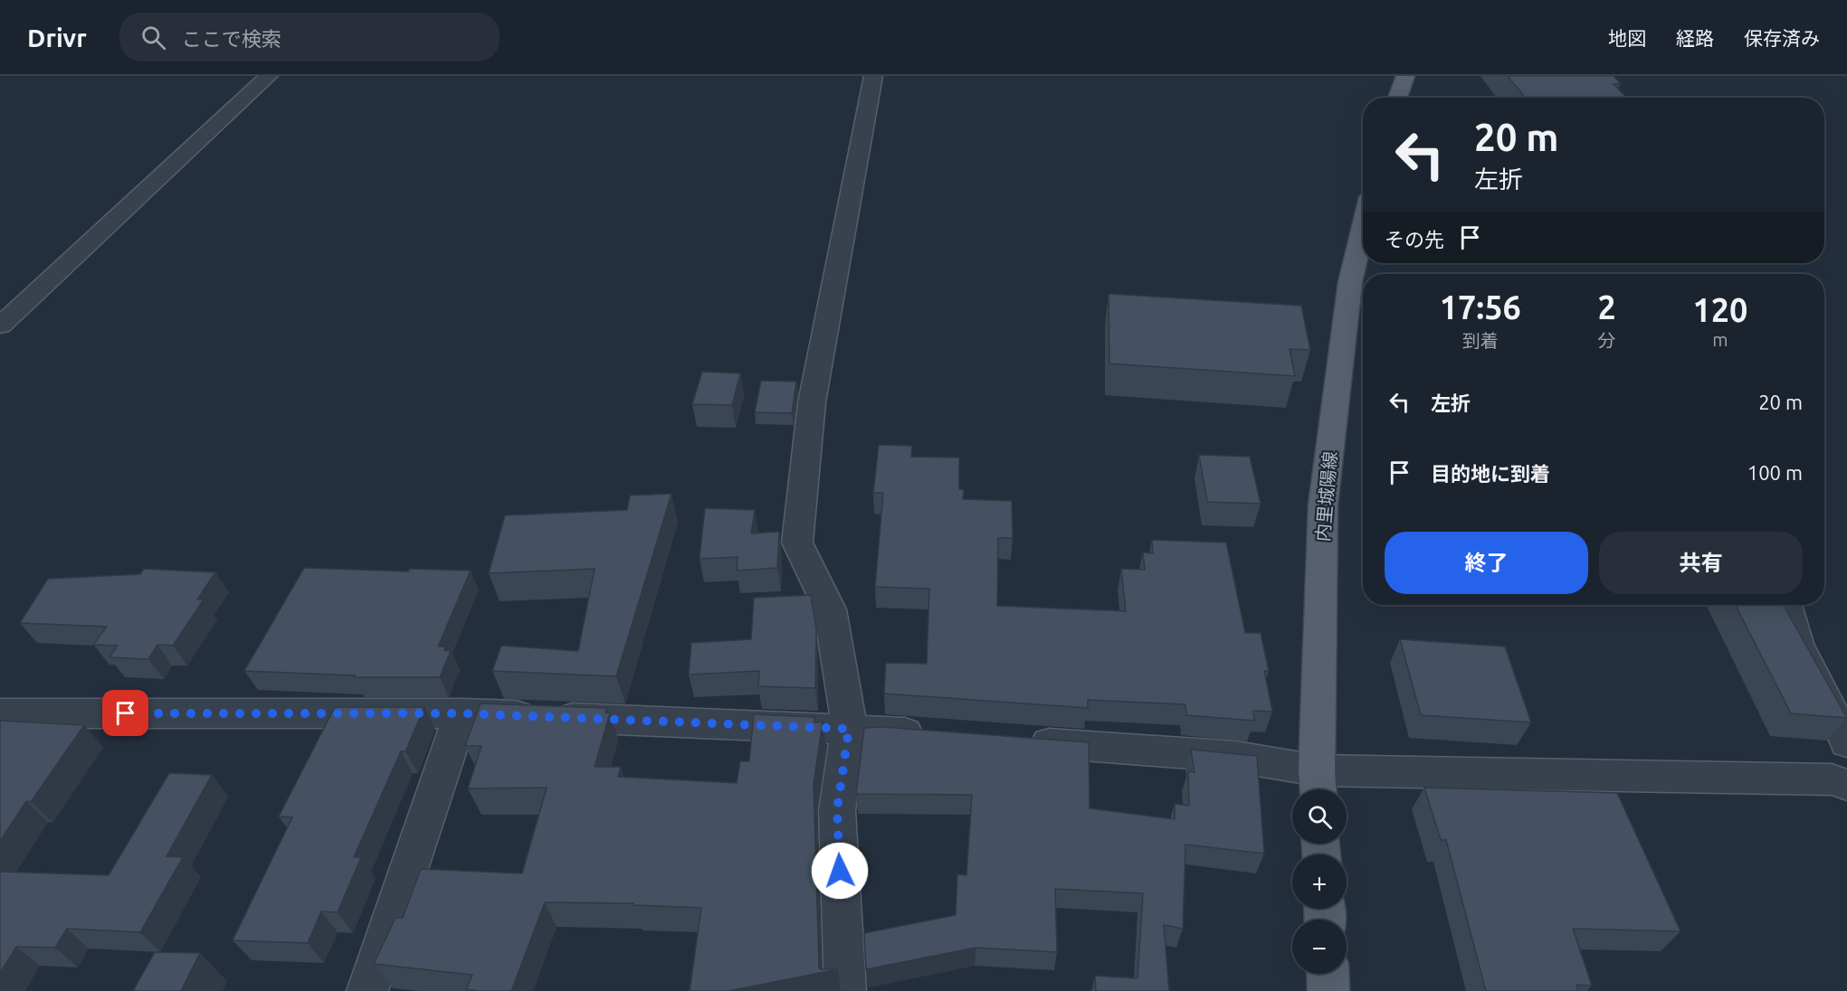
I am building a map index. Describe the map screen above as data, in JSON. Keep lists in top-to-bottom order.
{
  "streets": {
    "main road": ["内里城陽線"]
  },
  "page": {
    "header": "Drivr",
    "search": "ここで検索",
    "nav": ["地図", "経路", "保存済み"],
    "turn": ["20 m", "左折"],
    "then": "その先",
    "eta": [
      "17:56",
      "到着",
      "2",
      "分",
      "120",
      "m"
    ],
    "list": [
      {
        "name": "左折",
        "value": "20 m"
      },
      {
        "name": "目的地に到着",
        "value": "100 m"
      }
    ],
    "buttons": ["終了", "共有"],
    "map_buttons": ["+", "−"]
  }
}
